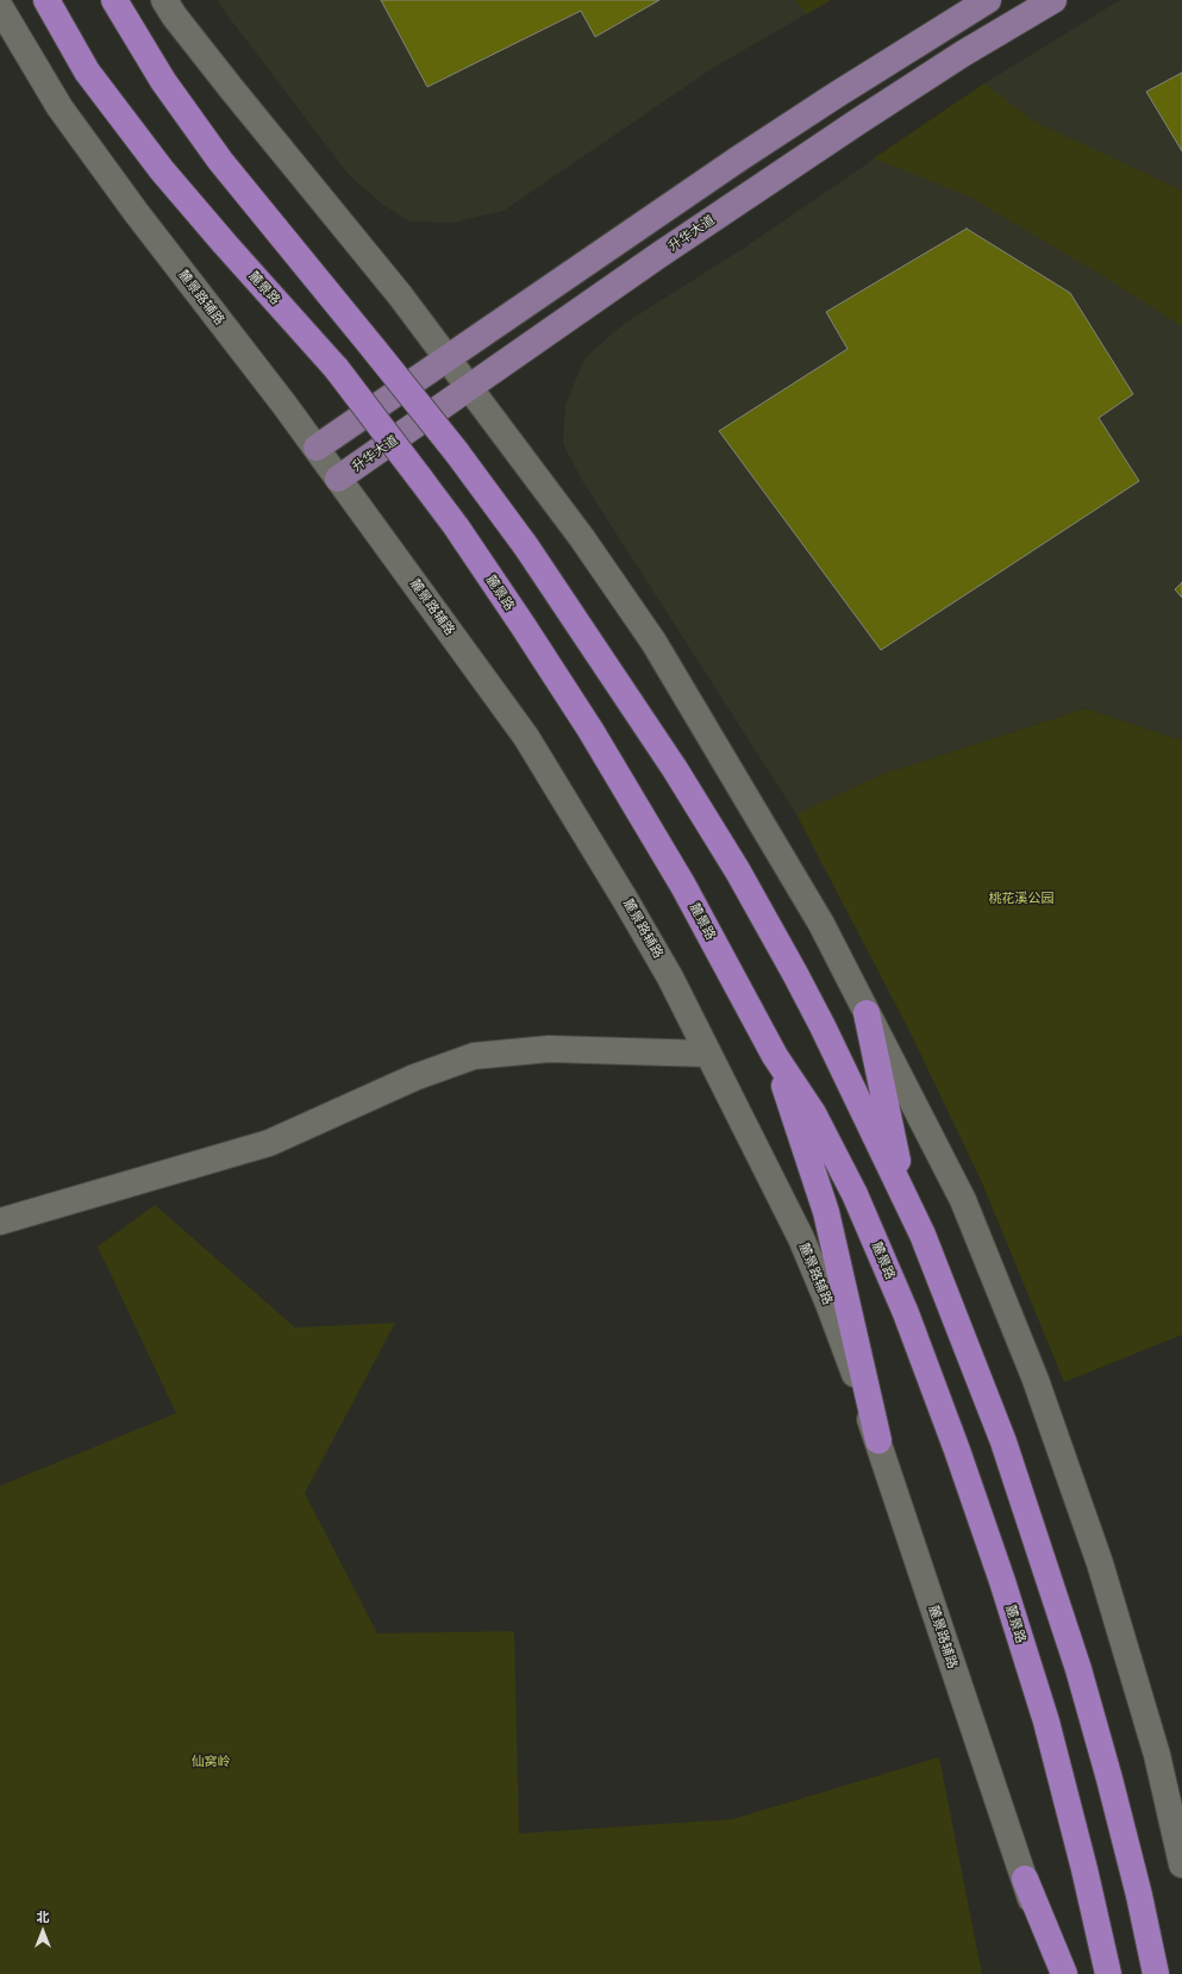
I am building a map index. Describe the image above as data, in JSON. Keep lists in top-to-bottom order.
{
  "streets": {
    "highway": ["麓景路"],
    "main road": ["升华大道"],
    "street": ["麓景路辅路"]
  },
  "crossings": [
    ["升华大道", "麓景路辅路"]
  ],
  "parks": ["桃花溪公园", "仙窝岭"],
  "north": "top"
}
